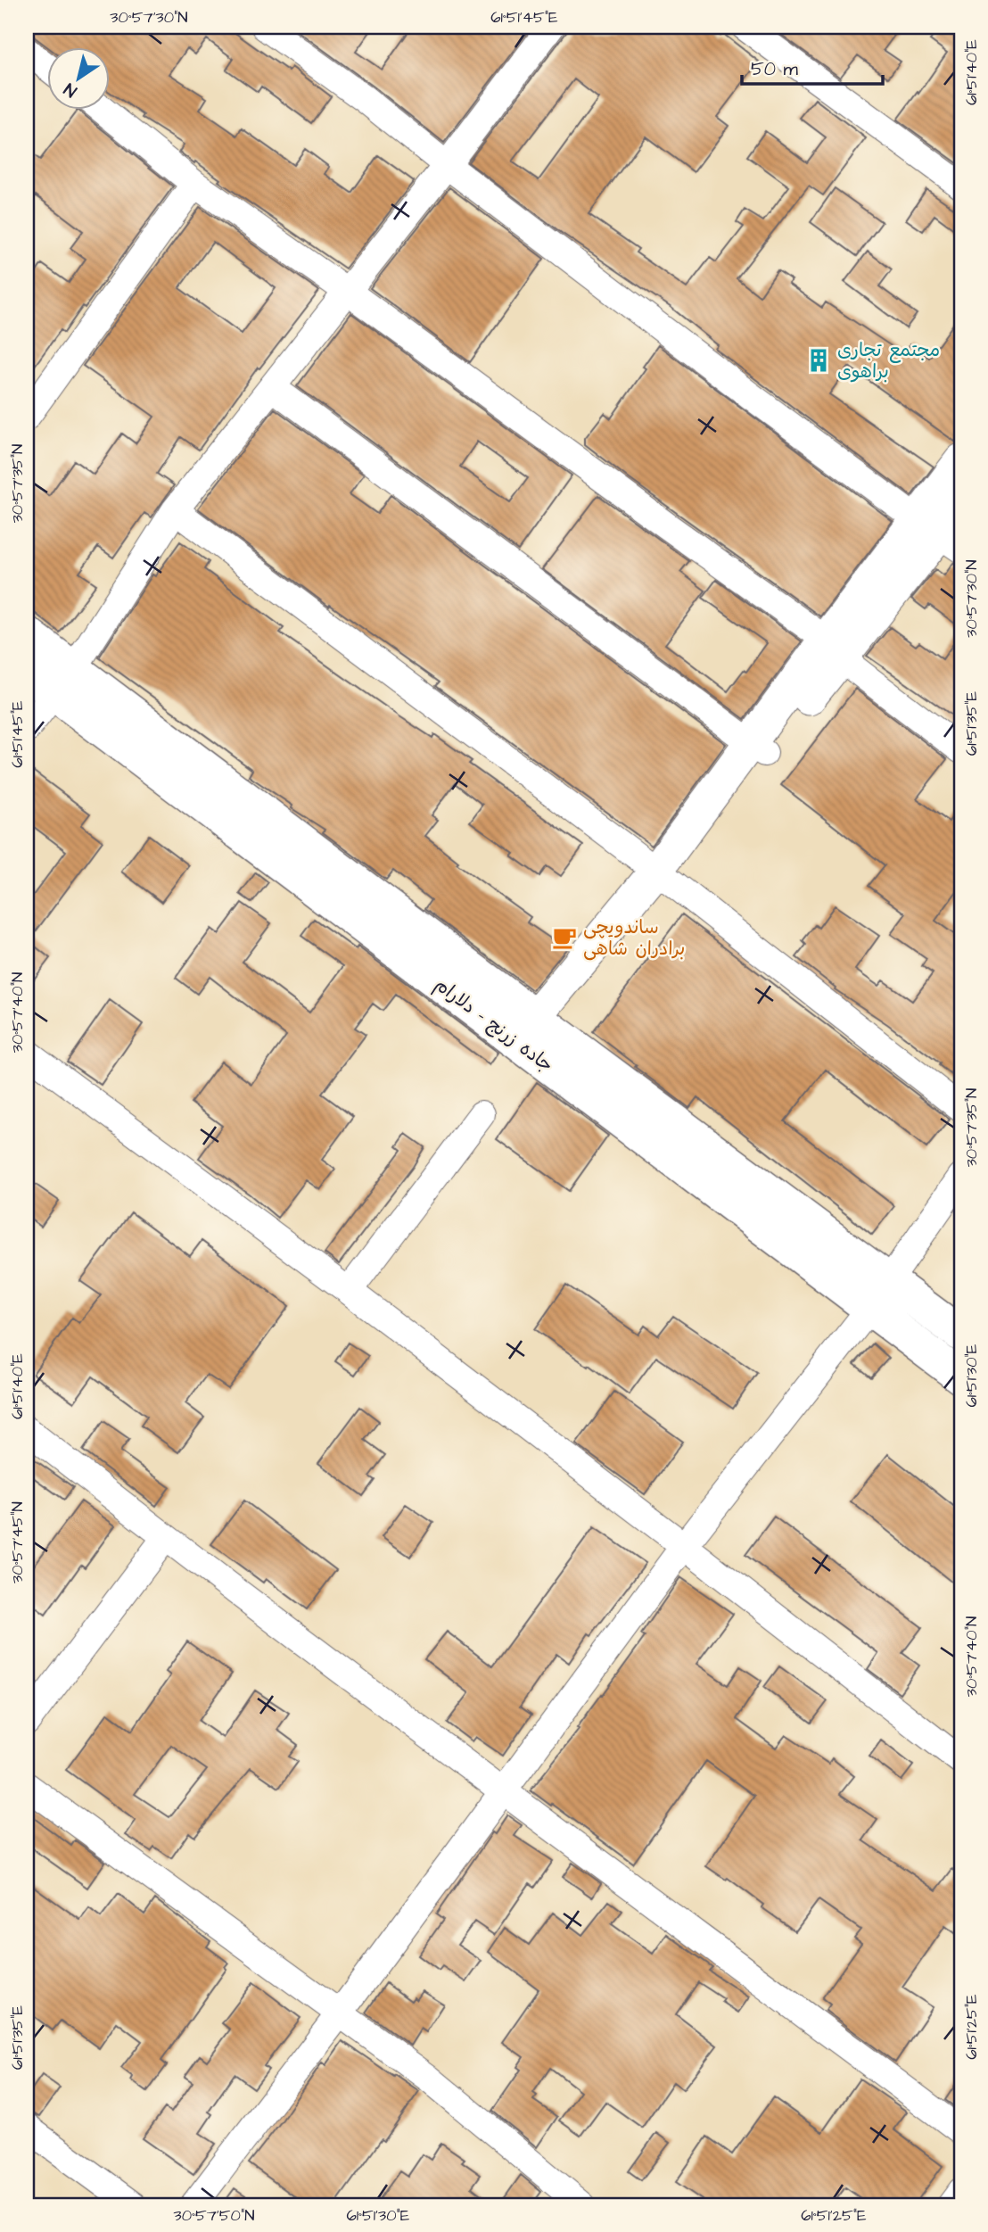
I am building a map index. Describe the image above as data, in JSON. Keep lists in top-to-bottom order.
{
  "streets": {
    "highway": ["جاده زرنج - دلارام"]
  },
  "places": {
    "building": ["مجتمع تجاری براهوی"],
    "cafe": ["ساندویچی برادران شاهی"]
  },
  "scale_bar": "50 m",
  "north": "bottom left",
  "coordinates": [
    "30°57'30\"N",
    "61°51'45\"E",
    "61°51'40\"E",
    "30°57'35\"N",
    "61°51'35\"E",
    "30°57'40\"N",
    "61°51'30\"E",
    "30°57'45\"N",
    "61°51'25\"E",
    "30°57'50\"N"
  ]
}
